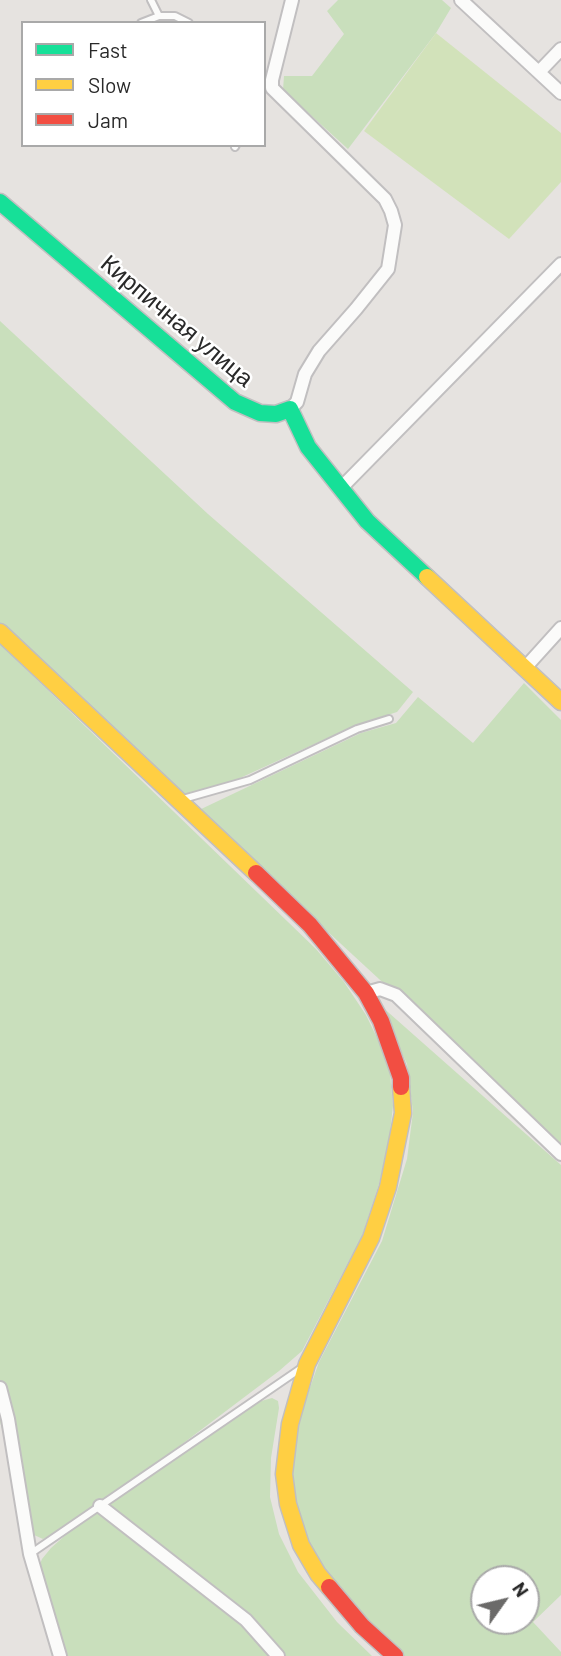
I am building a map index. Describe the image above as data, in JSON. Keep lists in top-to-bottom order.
{
  "streets": {
    "main road": ["Кирпичная улица"]
  },
  "legend": ["Fast", "Slow", "Jam"],
  "north": "top right"
}
